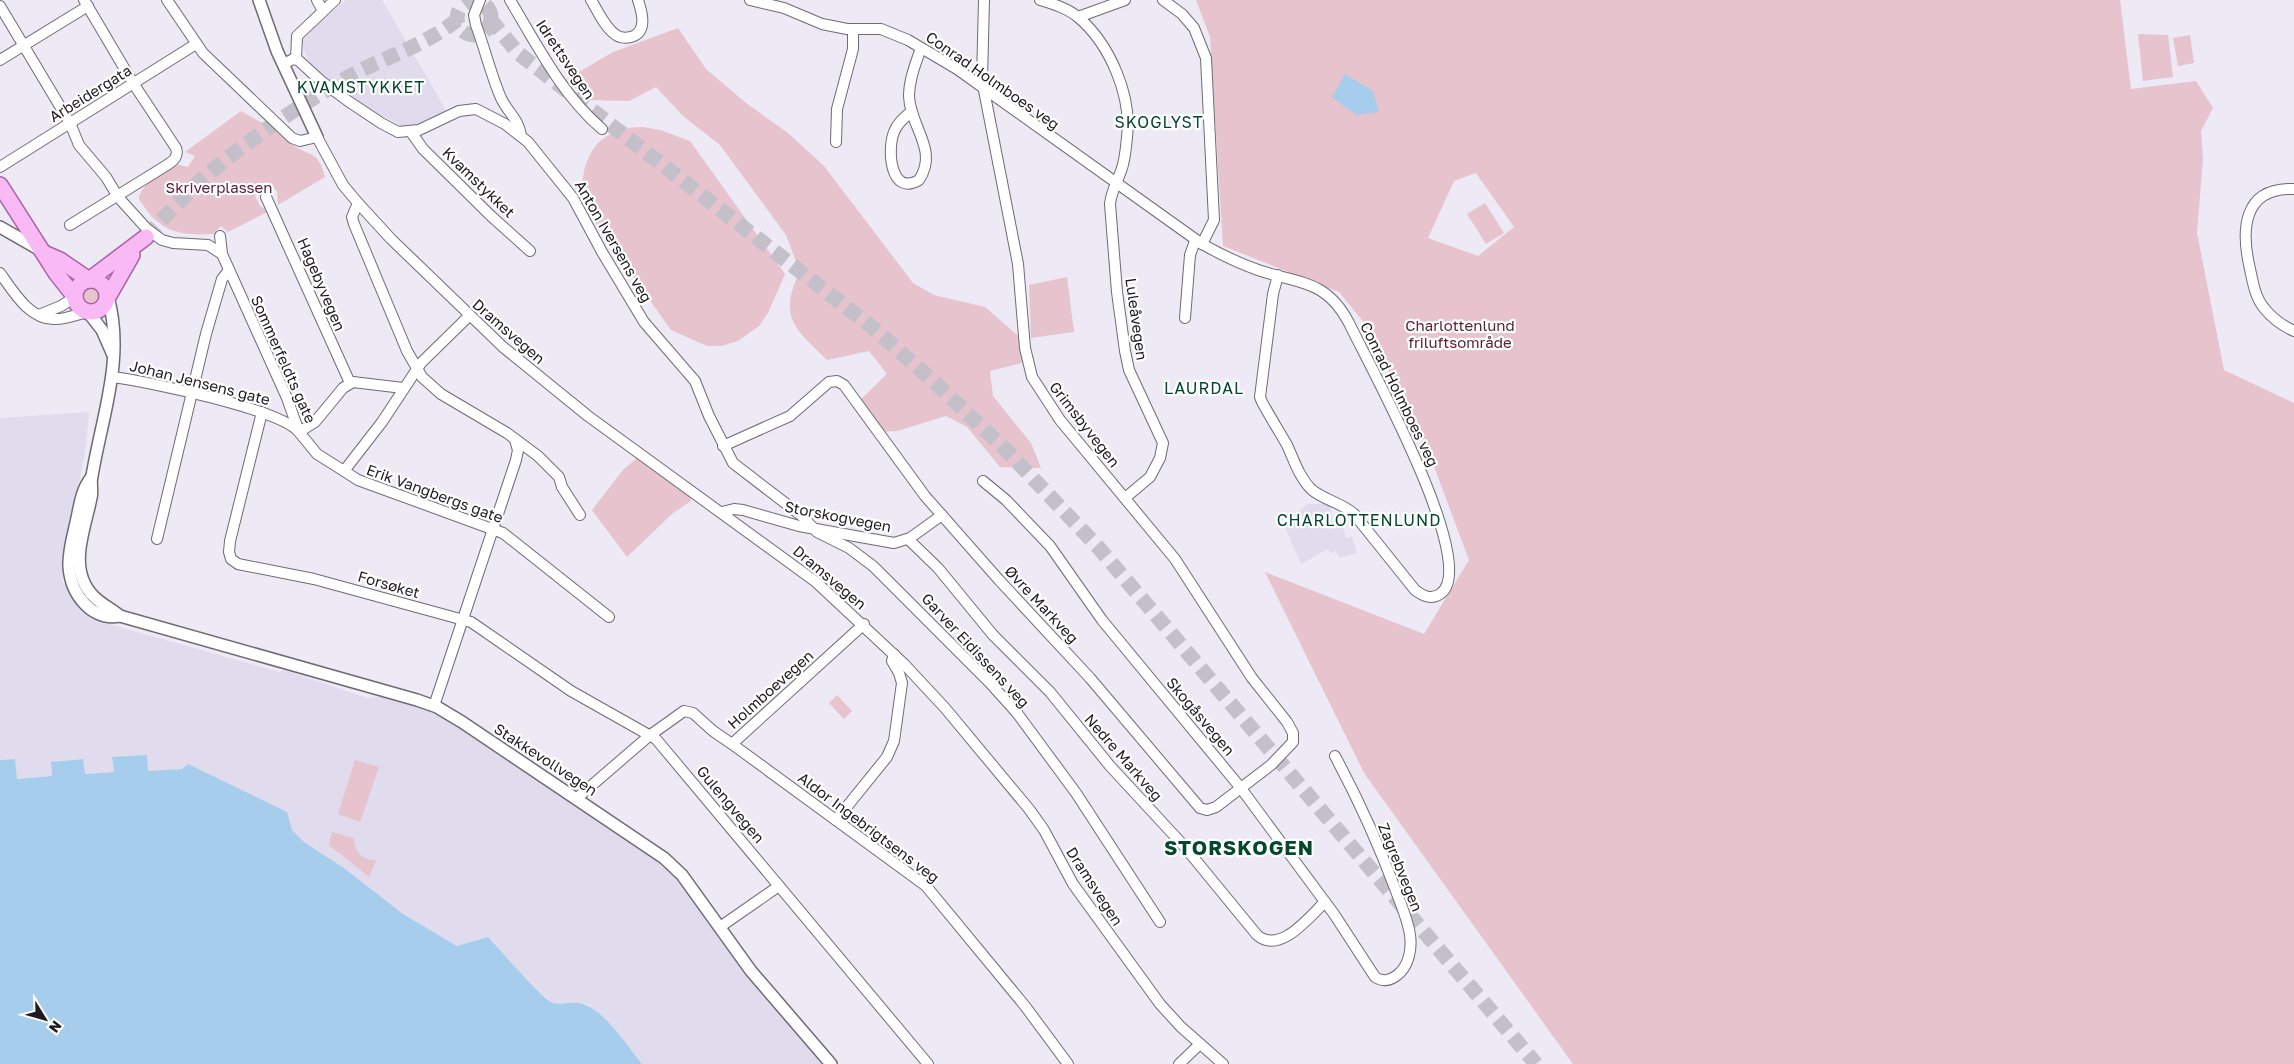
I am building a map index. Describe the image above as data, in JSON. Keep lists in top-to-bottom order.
{
  "streets": {
    "street": [
      "Idrettsvegen",
      "Conrad Holmboes veg",
      "Arbeidergata",
      "Kvamstykket",
      "Anton Iversens veg",
      "Hagebyvegen",
      "Luleåvegen",
      "Dramsvegen",
      "Sommerfeldts gate",
      "Johan Jensens gate",
      "Grimsbyvegen",
      "Erik Vangbergs gate",
      "Storskogvegen",
      "Forsøket",
      "Øvre Markveg",
      "Garver Eidissens veg",
      "Holmboevegen",
      "Skogåsvegen",
      "Nedre Markveg",
      "Stakkevollvegen",
      "Gulengvegen",
      "Aldor Ingebrigtsens veg",
      "Zagrebvegen"
    ]
  },
  "crossings": [
    ["Conrad Holmboes veg", "Luleåvegen"],
    ["Conrad Holmboes veg", "Grimsbyvegen"],
    ["Kvamstykket", "Anton Iversens veg"],
    ["Anton Iversens veg", "Øvre Markveg"],
    ["Anton Iversens veg", "Garver Eidissens veg"],
    ["Luleåvegen", "Grimsbyvegen"],
    ["Dramsvegen", "Storskogvegen"],
    ["Dramsvegen", "Holmboevegen"],
    ["Sommerfeldts gate", "Johan Jensens gate"],
    ["Sommerfeldts gate", "Erik Vangbergs gate"],
    ["Johan Jensens gate", "Forsøket"],
    ["Johan Jensens gate", "Stakkevollvegen"],
    ["Grimsbyvegen", "Øvre Markveg"],
    ["Grimsbyvegen", "Skogåsvegen"],
    ["Storskogvegen", "Øvre Markveg"],
    ["Storskogvegen", "Garver Eidissens veg"],
    ["Storskogvegen", "Nedre Markveg"],
    ["Forsøket", "Gulengvegen"],
    ["Øvre Markveg", "Garver Eidissens veg"],
    ["Øvre Markveg", "Skogåsvegen"],
    ["Holmboevegen", "Stakkevollvegen"],
    ["Holmboevegen", "Gulengvegen"],
    ["Holmboevegen", "Aldor Ingebrigtsens veg"],
    ["Skogåsvegen", "Nedre Markveg"],
    ["Skogåsvegen", "Zagrebvegen"]
  ],
  "districts": [
    "KVAMSTYKKET",
    "SKOGLYST",
    "LAURDAL",
    "CHARLOTTENLUND",
    "STORSKOGEN"
  ],
  "parks": ["Skriverplassen", "Charlottenlund friluftsområde"],
  "north": "bottom right"
}
